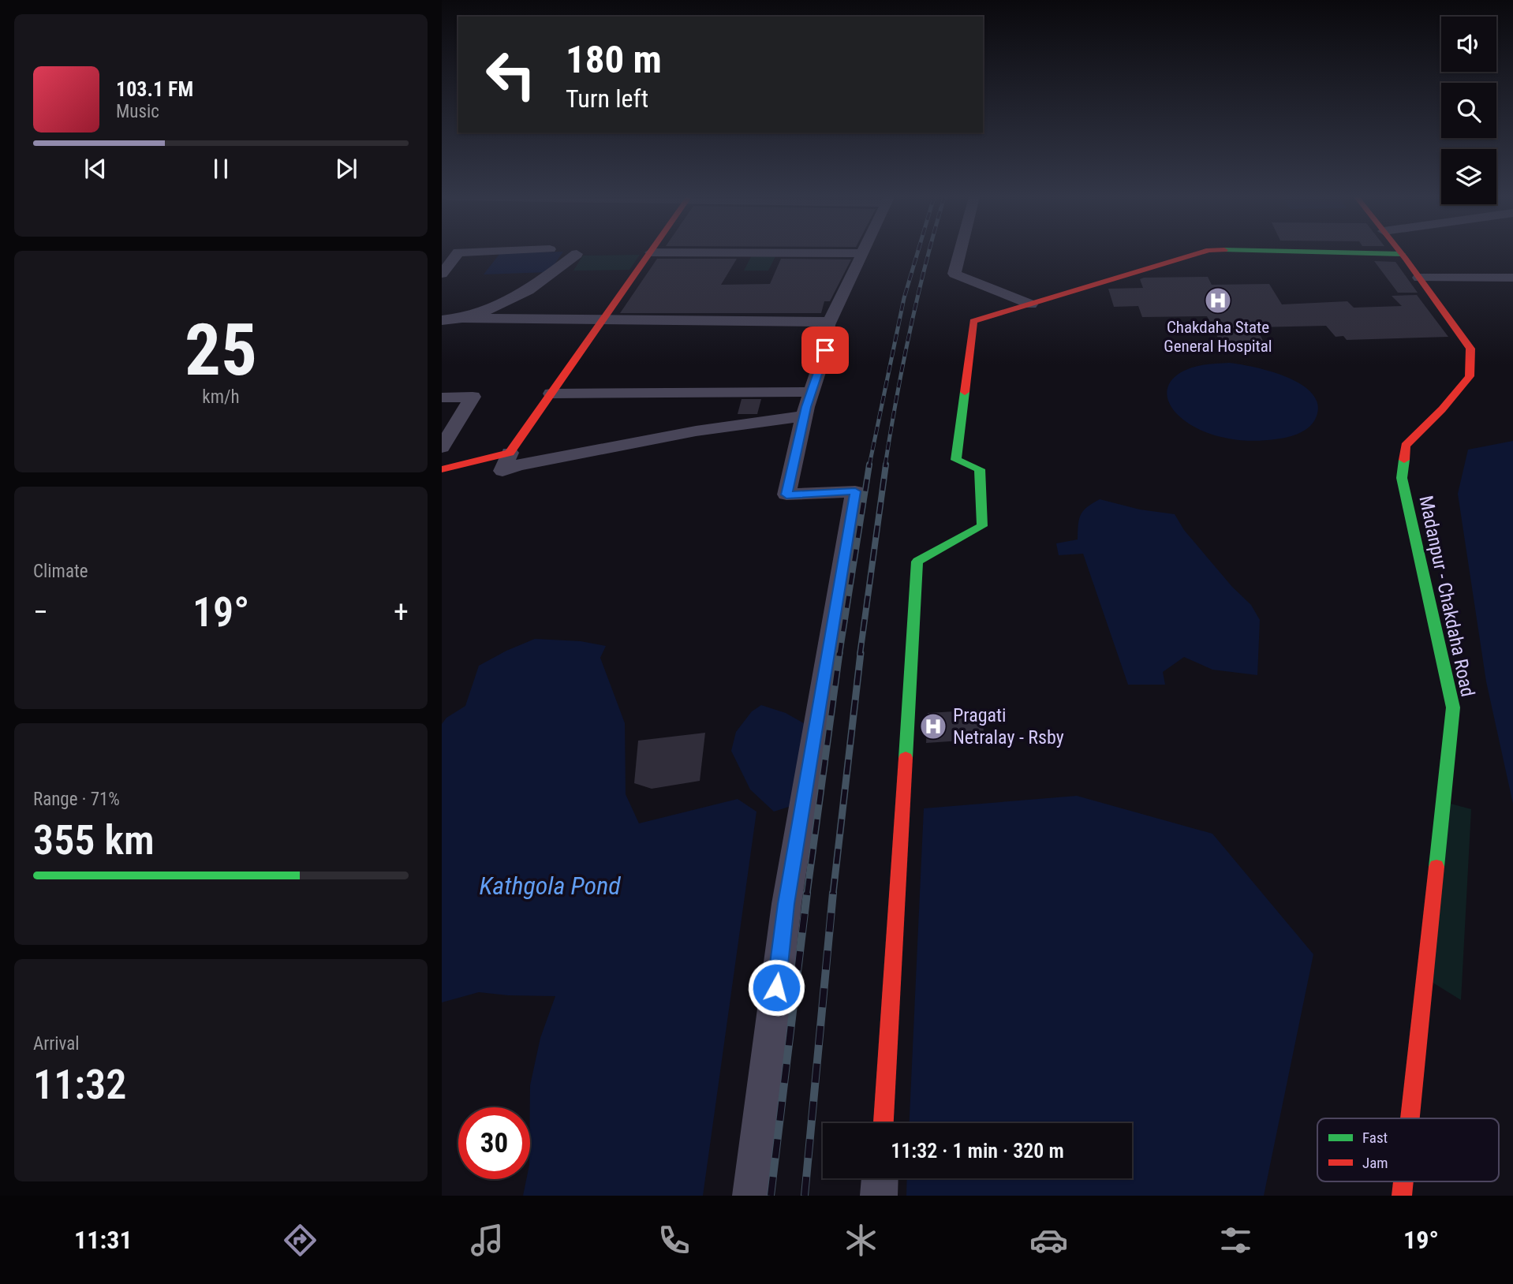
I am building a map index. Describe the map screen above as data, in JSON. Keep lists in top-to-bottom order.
{
  "streets": {
    "main road": ["Madanpur - Chakdaha Road"]
  },
  "water": ["Kathgola Pond"],
  "places": {
    "hospital": ["Chakdaha State General Hospital", "Pragati Netralay - Rsby"]
  },
  "legend": ["Fast", "Jam"],
  "page": {
    "turn": ["180 m", "Turn left"],
    "song": ["103.1 FM", "Music"],
    "tile": [
      ["25", "km/h"],
      "Climate",
      ["Range · 71%", "355 km"],
      ["Arrival", "11:32"]
    ],
    "heat": ["−", "19°", "+"],
    "limit": "30",
    "trip": "11:32 · 1 min · 320 m",
    "tabs": ["11:31", "19°"]
  }
}
